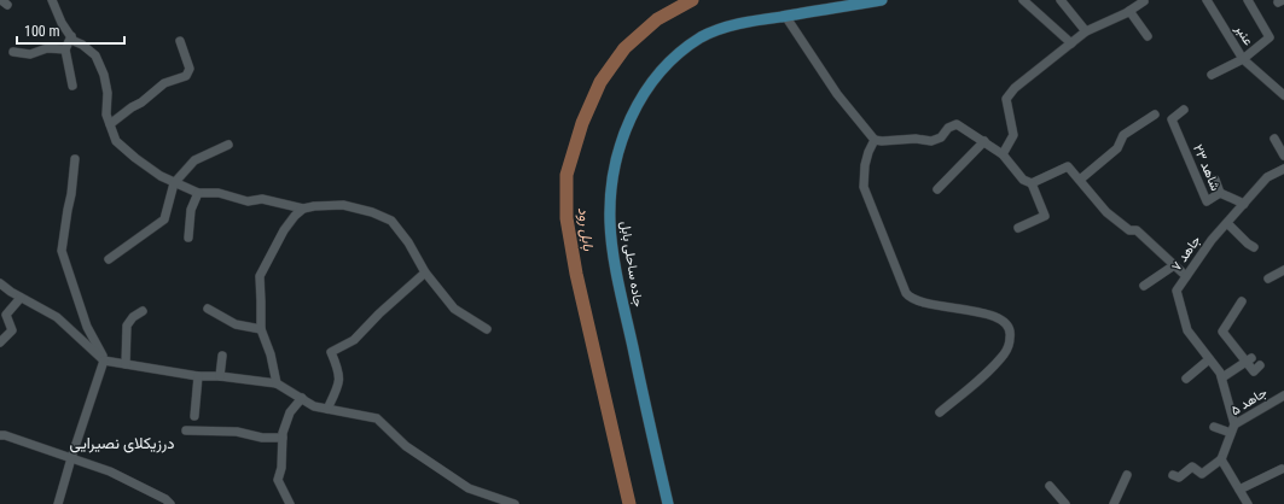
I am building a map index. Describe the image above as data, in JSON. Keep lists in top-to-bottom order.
{
  "streets": {
    "main road": ["جاده ساحلی بابل"],
    "street": [
      "عنبر",
      "شاهد ۲۳",
      "جاهد ۷",
      "جاهد ۵"
    ]
  },
  "crossings": [
    ["شاهد ۲۳", "جاهد ۷"],
    ["جاهد ۷", "جاهد ۵"]
  ],
  "districts": ["درزیکلای نصیرایی"],
  "water": ["بابل رود"],
  "scale_bar": "100 m"
}
